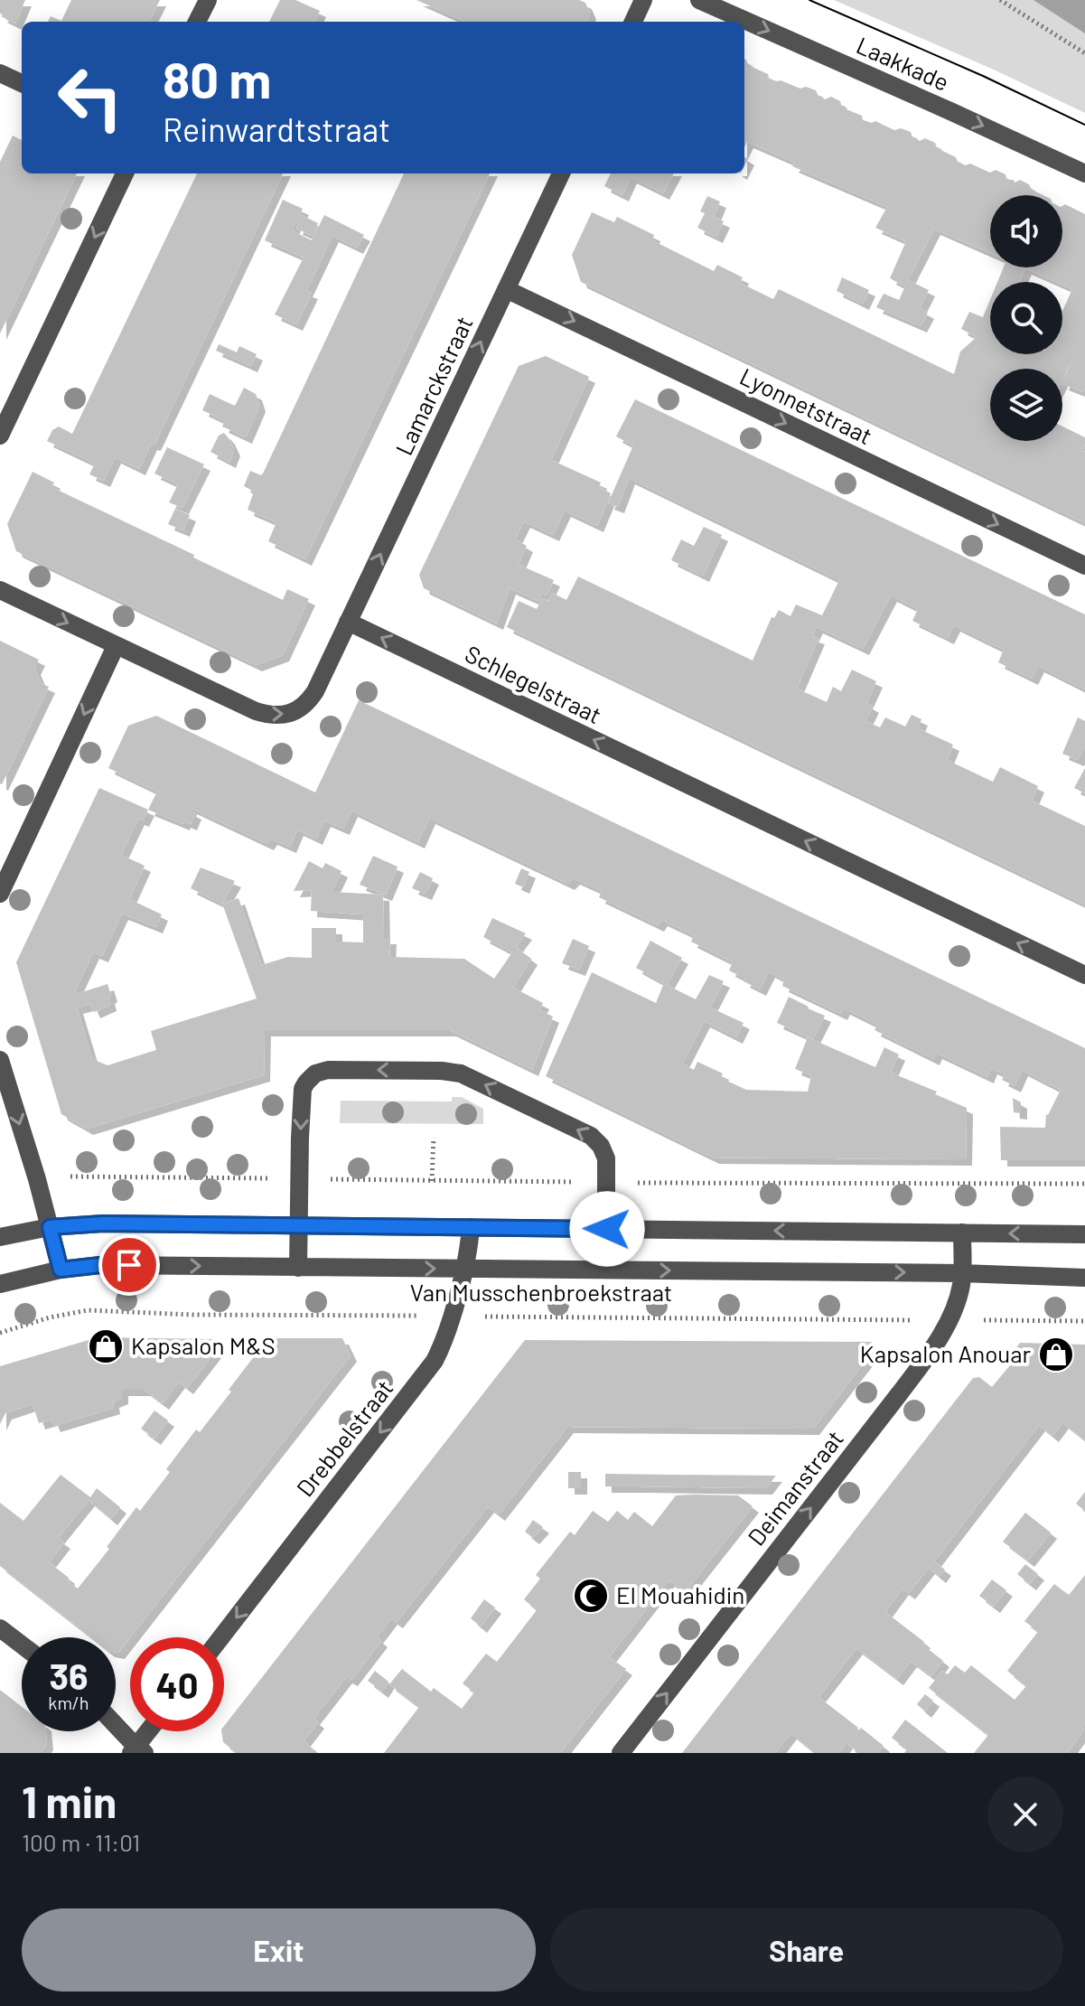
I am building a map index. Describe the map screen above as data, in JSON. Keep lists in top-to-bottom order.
{
  "streets": {
    "street": [
      "Laakkade",
      "Lamarckstraat",
      "Lyonnetstraat",
      "Schlegelstraat",
      "Van Musschenbroekstraat",
      "Drebbelstraat",
      "Deimanstraat"
    ]
  },
  "crossings": [
    ["Lamarckstraat", "Lyonnetstraat"],
    ["Lamarckstraat", "Schlegelstraat"],
    ["Van Musschenbroekstraat", "Drebbelstraat"],
    ["Van Musschenbroekstraat", "Deimanstraat"]
  ],
  "one_way": [
    "Laakkade",
    "Lamarckstraat",
    "Lyonnetstraat",
    "Schlegelstraat",
    "Drebbelstraat",
    "Deimanstraat"
  ],
  "places": {
    "shop": ["Kapsalon M&S", "Kapsalon Anouar"],
    "mosque": ["El Mouahidin"]
  },
  "page": {
    "turn": ["80 m", "Reinwardtstraat"],
    "speed": "36 km/h",
    "limit": "40",
    "heading": ["1 min", "100 m · 11:01"],
    "buttons": ["Exit", "Share"]
  }
}
